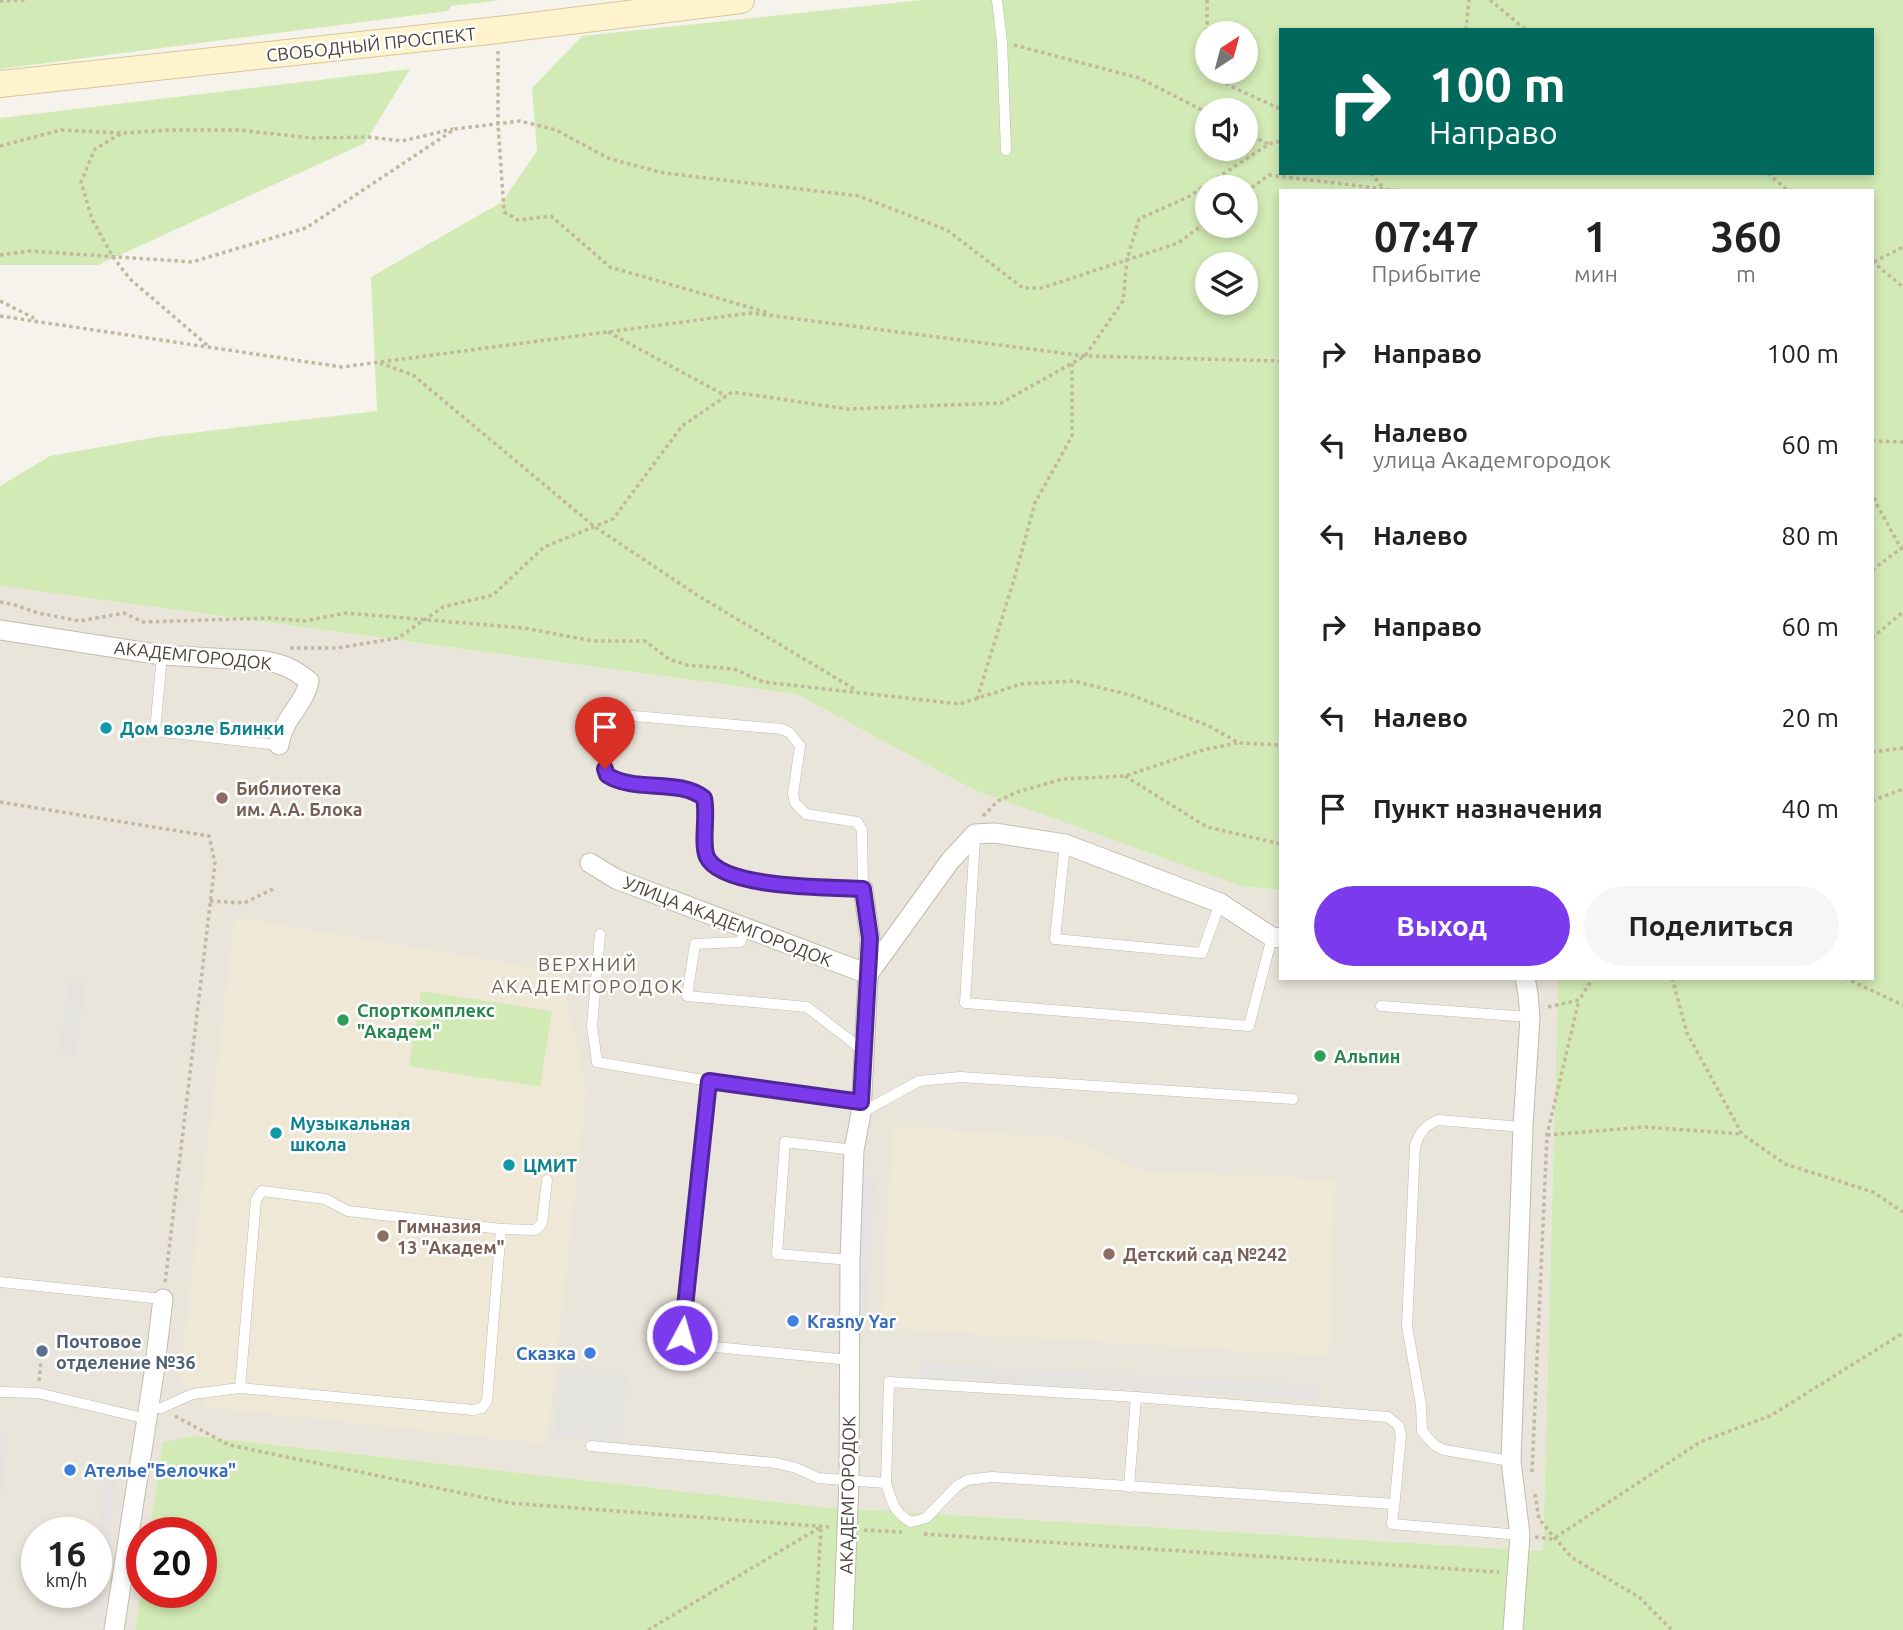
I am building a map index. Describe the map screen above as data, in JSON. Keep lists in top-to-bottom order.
{
  "streets": {
    "main road": ["СВОБОДНЫЙ ПРОСПЕКТ"],
    "street": ["АКАДЕМГОРОДОК", "УЛИЦА АКАДЕМГОРОДОК"]
  },
  "districts": ["ВЕРХНИЙ АКАДЕМГОРОДОК"],
  "places": [
    "Дом возле Блинки",
    "Библиотека им. А.А. Блока",
    "Спорткомплекс \"Академ\"",
    "Альпин",
    "Музыкальная школа",
    "ЦМИТ",
    "Гимназия 13 \"Академ\"",
    "Детский сад №242",
    "Krasny Yar",
    "Почтовое отделение №36",
    "Сказка",
    "Ателье\"Белочка\""
  ],
  "north": "top right",
  "page": {
    "turn": ["100 m", "Направо"],
    "eta": [
      "07:47",
      "Прибытие",
      "1",
      "мин",
      "360",
      "m"
    ],
    "list": [
      {
        "name": "Направо",
        "value": "100 m"
      },
      {
        "name": "Налево",
        "note": "улица Академгородок",
        "value": "60 m"
      },
      {
        "name": "Налево",
        "value": "80 m"
      },
      {
        "name": "Направо",
        "value": "60 m"
      },
      {
        "name": "Налево",
        "value": "20 m"
      },
      {
        "name": "Пункт назначения",
        "value": "40 m"
      }
    ],
    "buttons": ["Выход", "Поделиться"],
    "speed": "16 km/h",
    "limit": "20"
  }
}
